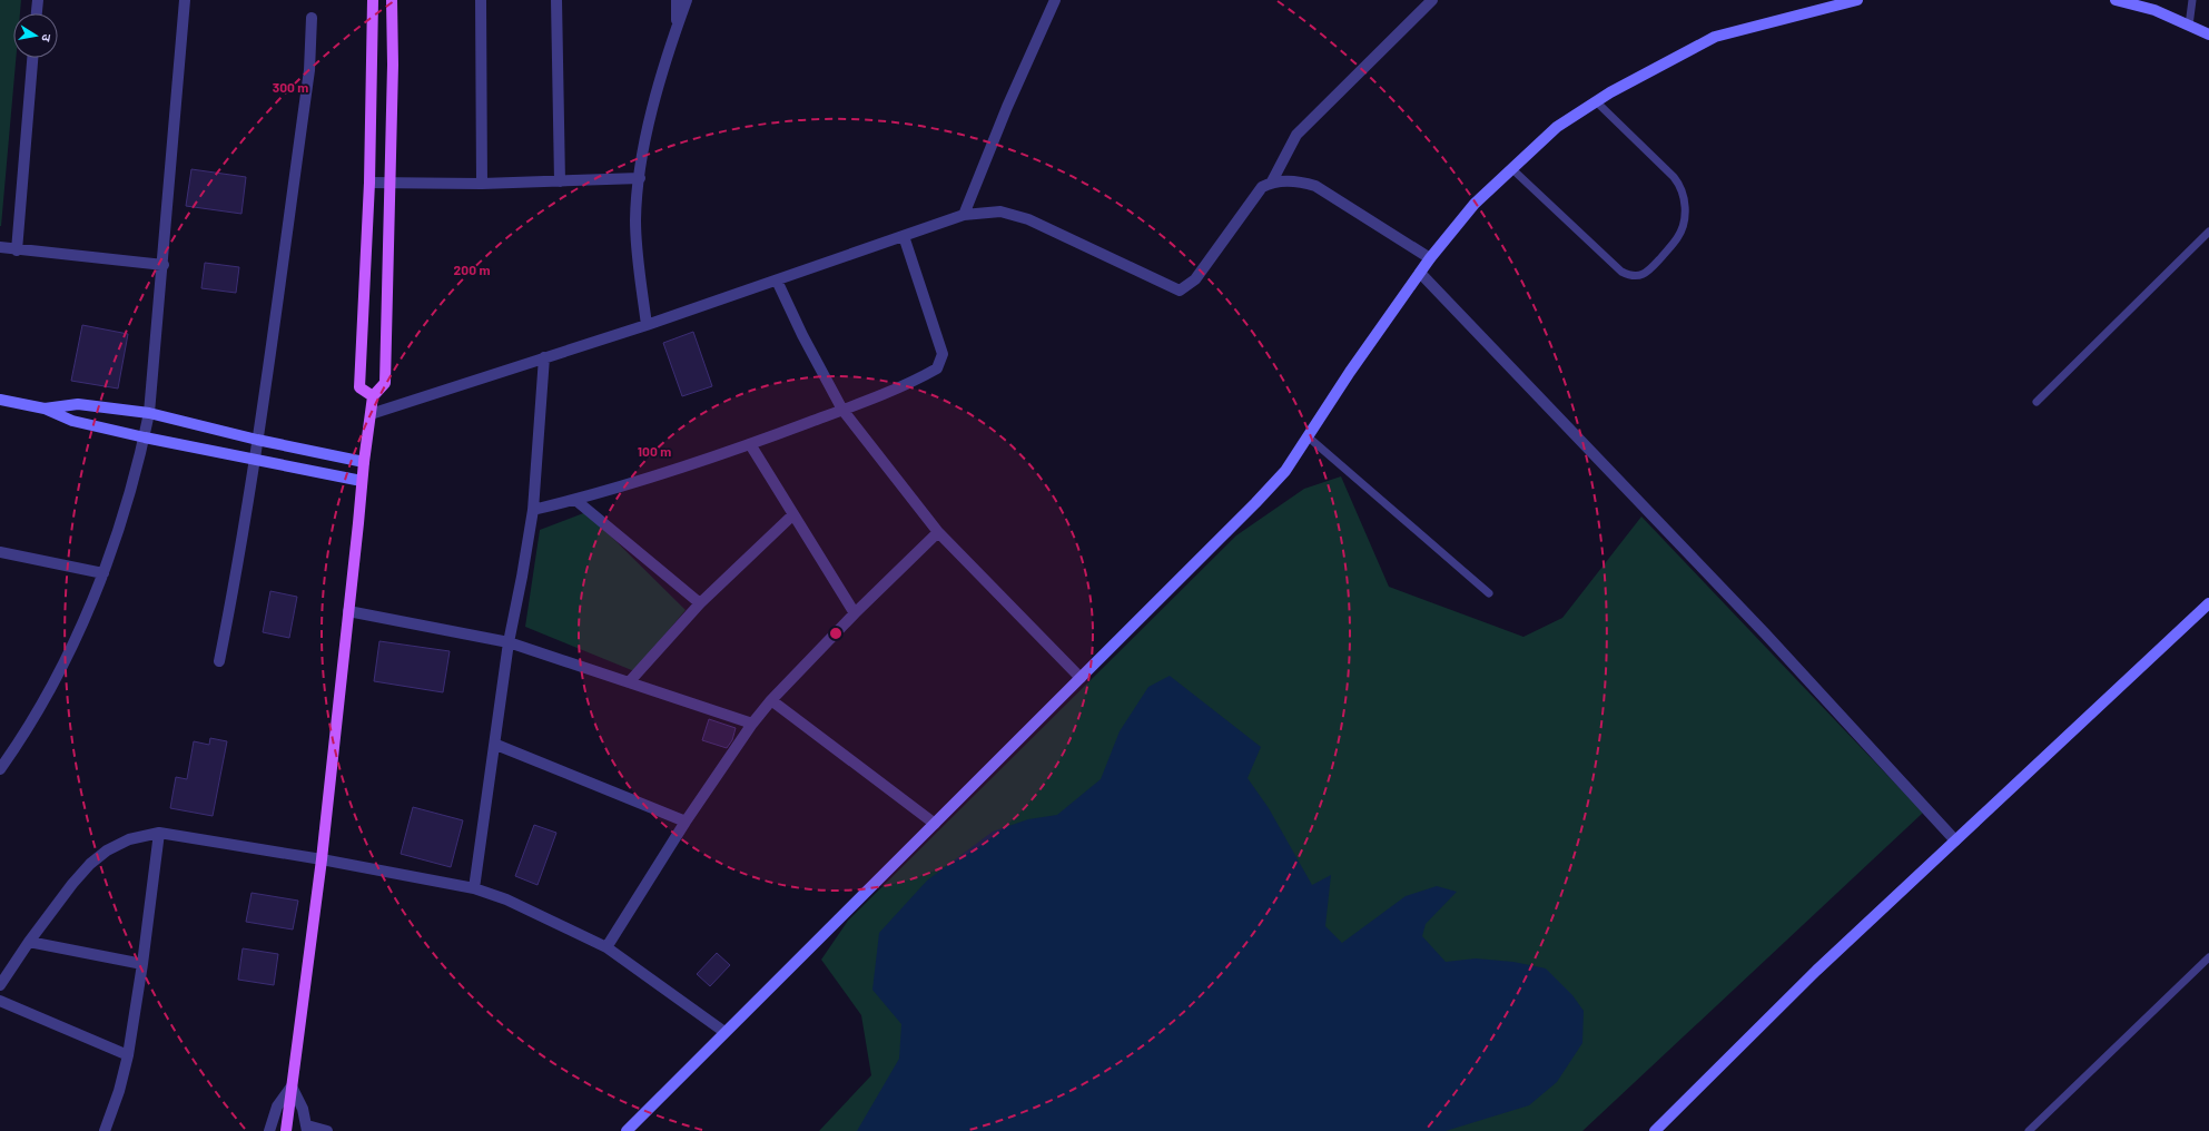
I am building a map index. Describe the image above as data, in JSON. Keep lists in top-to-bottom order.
{
  "north": "right",
  "rings": ["300 m", "200 m", "100 m"]
}
